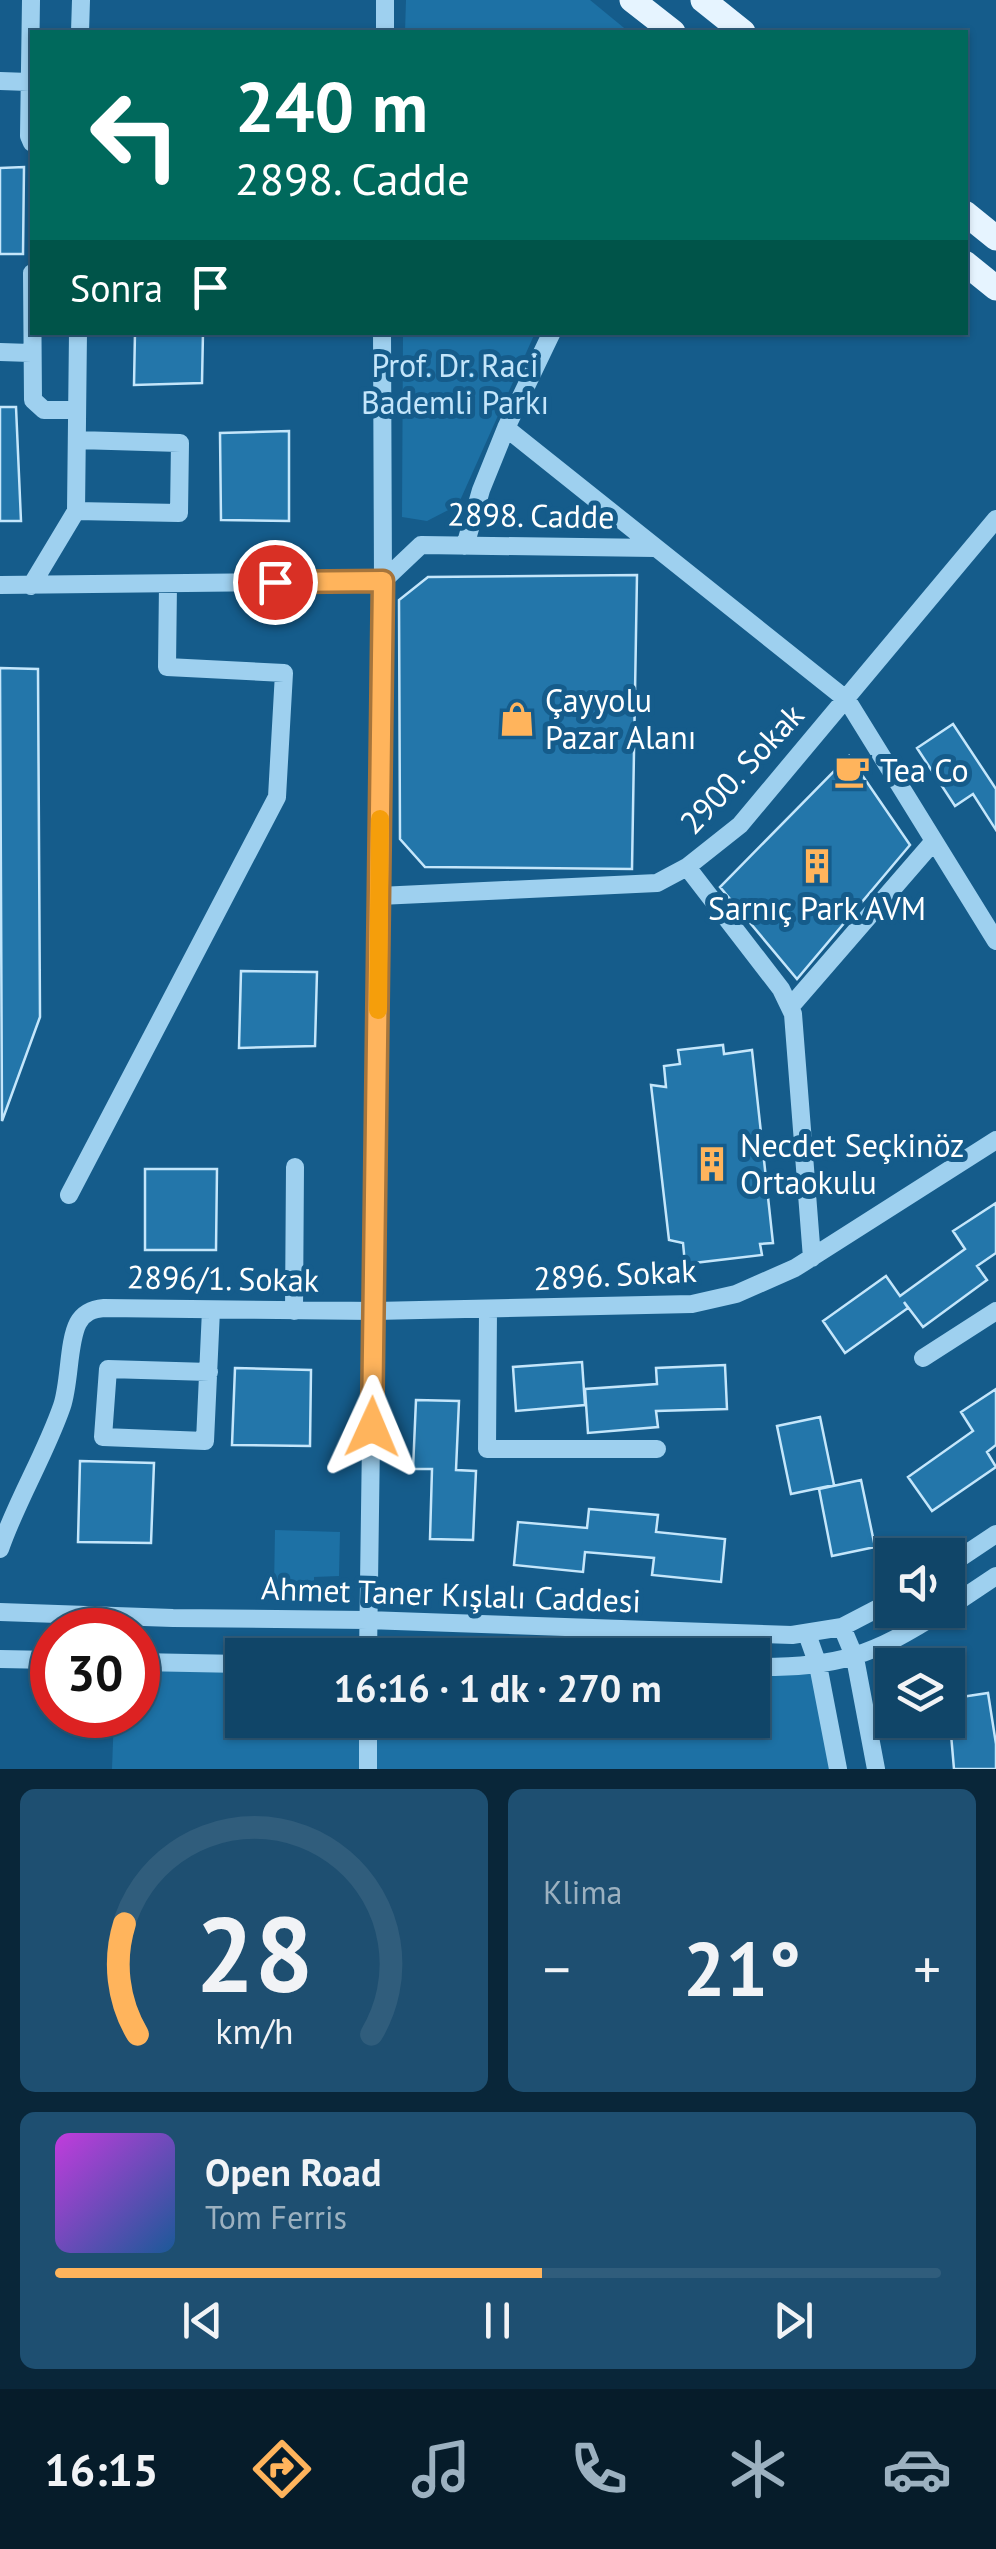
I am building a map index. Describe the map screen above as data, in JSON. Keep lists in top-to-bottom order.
{
  "streets": {
    "street": [
      "2898. Cadde",
      "2900. Sokak",
      "2896. Sokak",
      "2896/1. Sokak",
      "Ahmet Taner Kışlalı Caddesi"
    ]
  },
  "crossings": [
    ["2900. Sokak", "2896. Sokak"],
    ["2896. Sokak", "2896/1. Sokak"]
  ],
  "parks": ["Prof. Dr. Raci Bademli Parkı"],
  "places": {
    "shop": ["Çayyolu Pazar Alanı"],
    "cafe": ["Tea Co"],
    "building": ["Sarnıç Park AVM", "Necdet Seçkinöz Ortaokulu"]
  },
  "page": {
    "turn": ["240 m", "2898. Cadde"],
    "then": "Sonra",
    "limit": "30",
    "trip": "16:16 · 1 dk · 270 m",
    "tile": "Klima",
    "heat": ["−", "21°", "+"],
    "song": ["Open Road", "Tom Ferris"],
    "tabs": "16:15",
    "gauge": ["28", "km/h"]
  }
}
